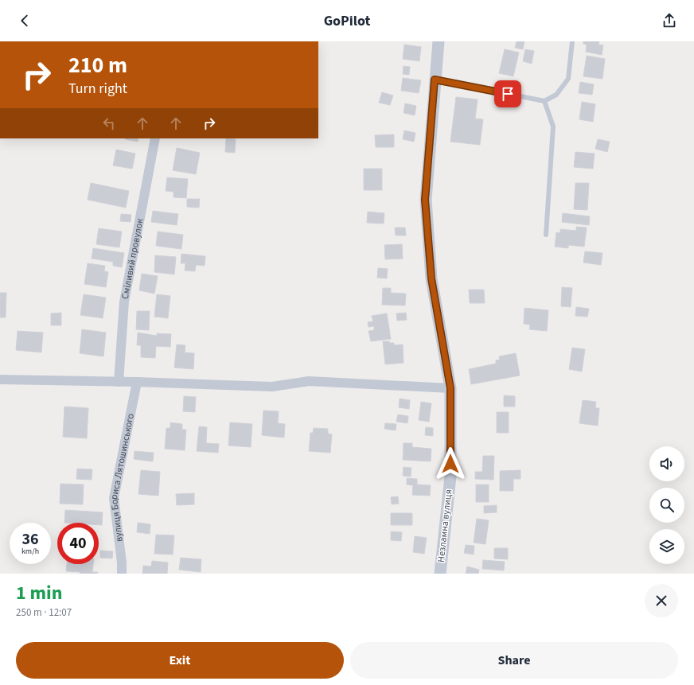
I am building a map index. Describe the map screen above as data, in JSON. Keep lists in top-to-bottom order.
{
  "streets": {
    "street": ["Сміливий провулок", "вулиця Бориса Лятошинського", "Незламна вулиця"]
  },
  "page": {
    "header": "GoPilot",
    "turn": ["210 m", "Turn right"],
    "speed": "36 km/h",
    "limit": "40",
    "heading": ["1 min", "250 m · 12:07"],
    "buttons": ["Exit", "Share"]
  }
}
